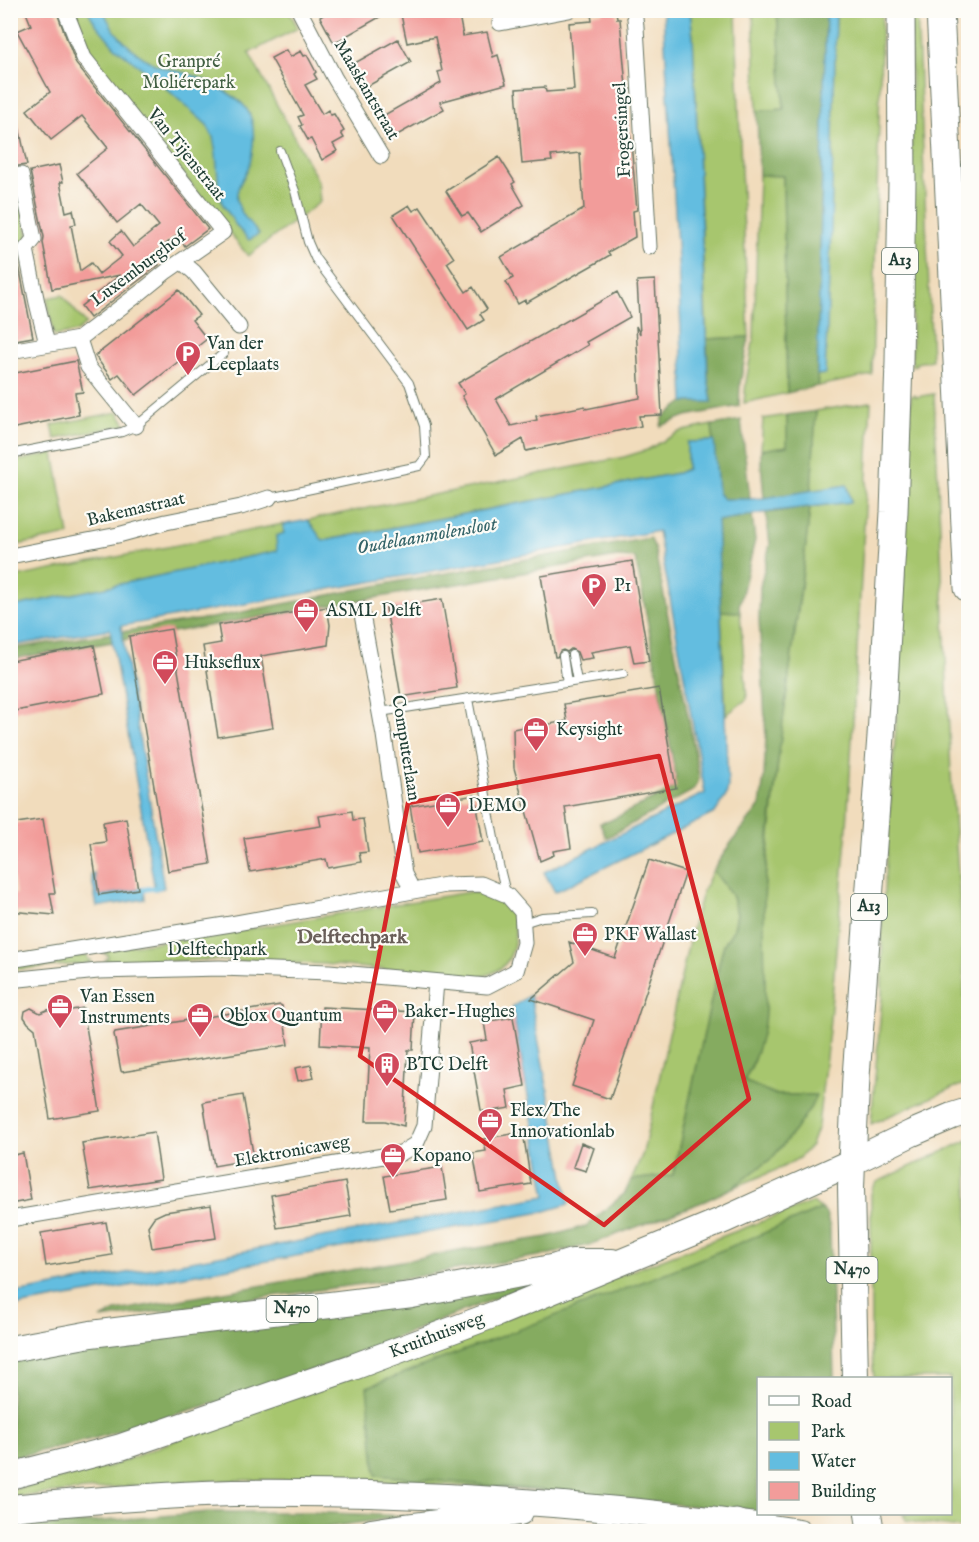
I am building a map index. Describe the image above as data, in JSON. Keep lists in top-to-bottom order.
{
  "streets": {
    "highway": ["A13", "N470", "Kruithuisweg"],
    "street": [
      "Maaskantstraat",
      "Frogersingel",
      "Van Tijenstraat",
      "Luxemburghof",
      "Bakemastraat",
      "Computerlaan",
      "Delftechpark",
      "Elektronicaweg"
    ]
  },
  "crossings": [
    ["Van Tijenstraat", "Luxemburghof"],
    ["A13", "N470"],
    ["A13", "Kruithuisweg"],
    ["Computerlaan", "Delftechpark"],
    ["Delftechpark", "Elektronicaweg"],
    ["N470", "Kruithuisweg"]
  ],
  "districts": ["Delftechpark"],
  "water": ["Oudelaanmolensloot"],
  "parks": ["Granpré Moliérepark"],
  "places": {
    "parking": ["Van der Leeplaats", "P1"],
    "office": [
      "ASML Delft",
      "Hukseflux",
      "Keysight",
      "DEMO",
      "PKF Wallast",
      "Van Essen Instruments",
      "Baker-Hughes",
      "Qblox Quantum",
      "Flex/The Innovationlab",
      "Kopano"
    ],
    "building": ["BTC Delft"]
  },
  "legend": [
    "Road",
    "Park",
    "Water",
    "Building"
  ]
}
